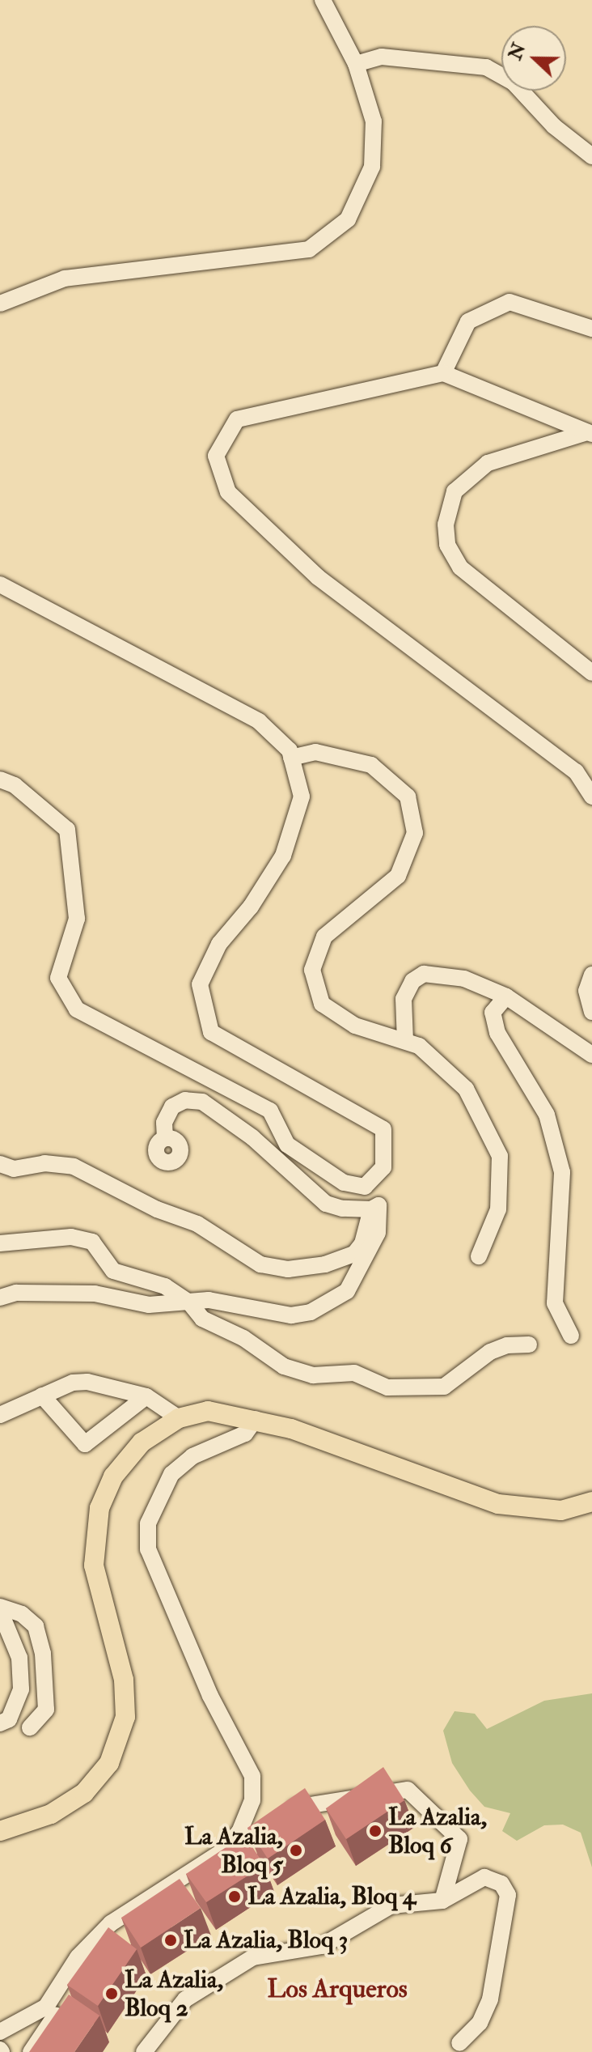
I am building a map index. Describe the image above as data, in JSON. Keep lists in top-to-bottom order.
{
  "districts": ["Los Arqueros"],
  "places": [
    "La Azalia, Bloq 6",
    "La Azalia, Bloq 5",
    "La Azalia, Bloq 4",
    "La Azalia, Bloq 3",
    "La Azalia, Bloq 2"
  ],
  "north": "left"
}
